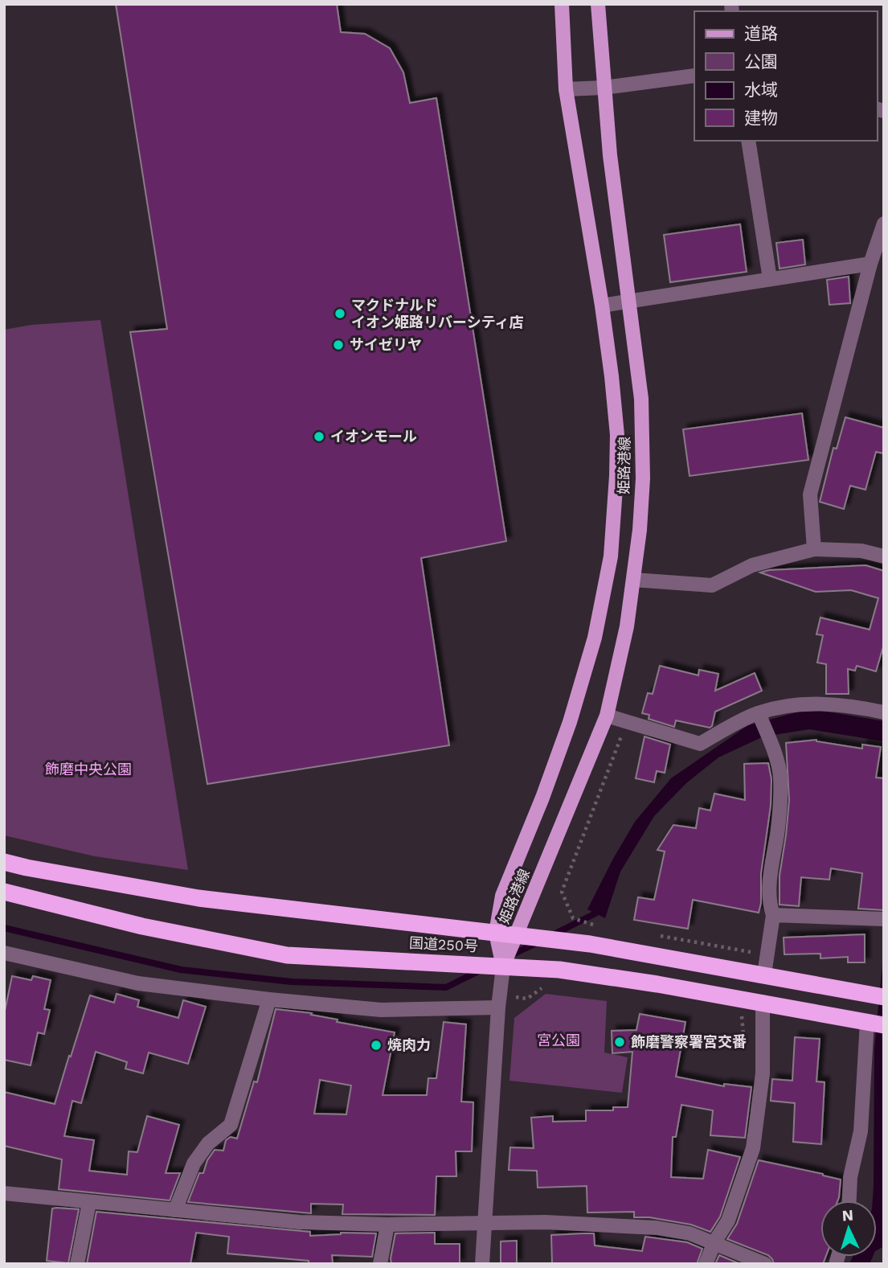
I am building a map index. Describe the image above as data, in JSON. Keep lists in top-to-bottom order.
{
  "streets": {
    "highway": ["国道250号"],
    "main road": ["姫路港線"]
  },
  "crossings": [
    ["姫路港線", "国道250号"]
  ],
  "parks": ["飾磨中央公園", "宮公園"],
  "places": [
    "マクドナルド イオン姫路リバーシティ店",
    "サイゼリヤ",
    "イオンモール",
    "飾磨警察署宮交番",
    "焼肉力"
  ],
  "legend": [
    "道路",
    "公園",
    "水域",
    "建物"
  ],
  "north": "top"
}
